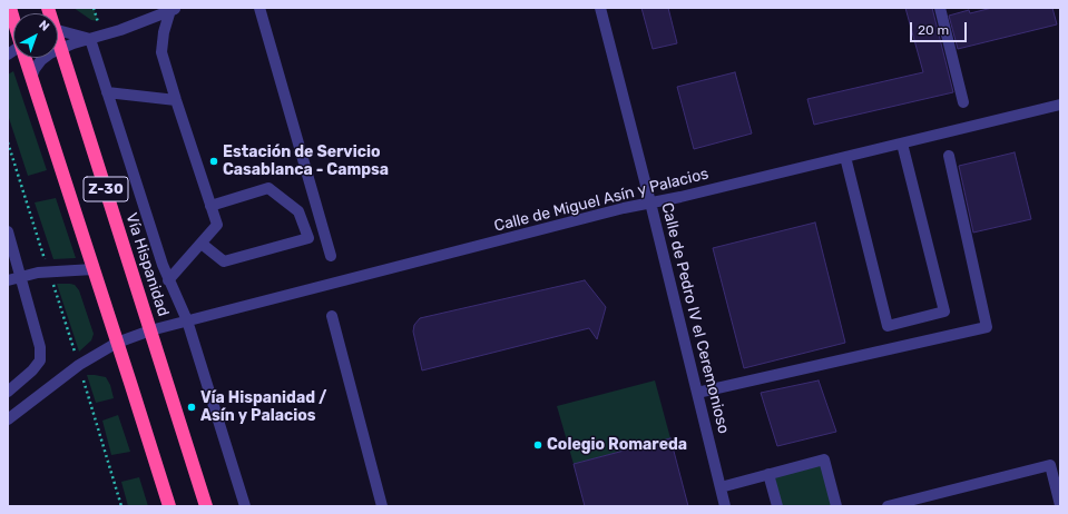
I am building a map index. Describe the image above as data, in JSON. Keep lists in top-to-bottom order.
{
  "streets": {
    "highway": ["Z-30", "Vía Hispanidad"],
    "street": ["Calle de Miguel Asín y Palacios", "Calle de Pedro IV el Ceremonioso"]
  },
  "crossings": [
    ["Z-30", "Calle de Miguel Asín y Palacios"],
    ["Calle de Miguel Asín y Palacios", "Vía Hispanidad"],
    ["Calle de Miguel Asín y Palacios", "Calle de Pedro IV el Ceremonioso"]
  ],
  "places": ["Estación de Servicio Casablanca - Campsa", "Vía Hispanidad / Asín y Palacios", "Colegio Romareda"],
  "scale_bar": "20 m",
  "north": "top right"
}
